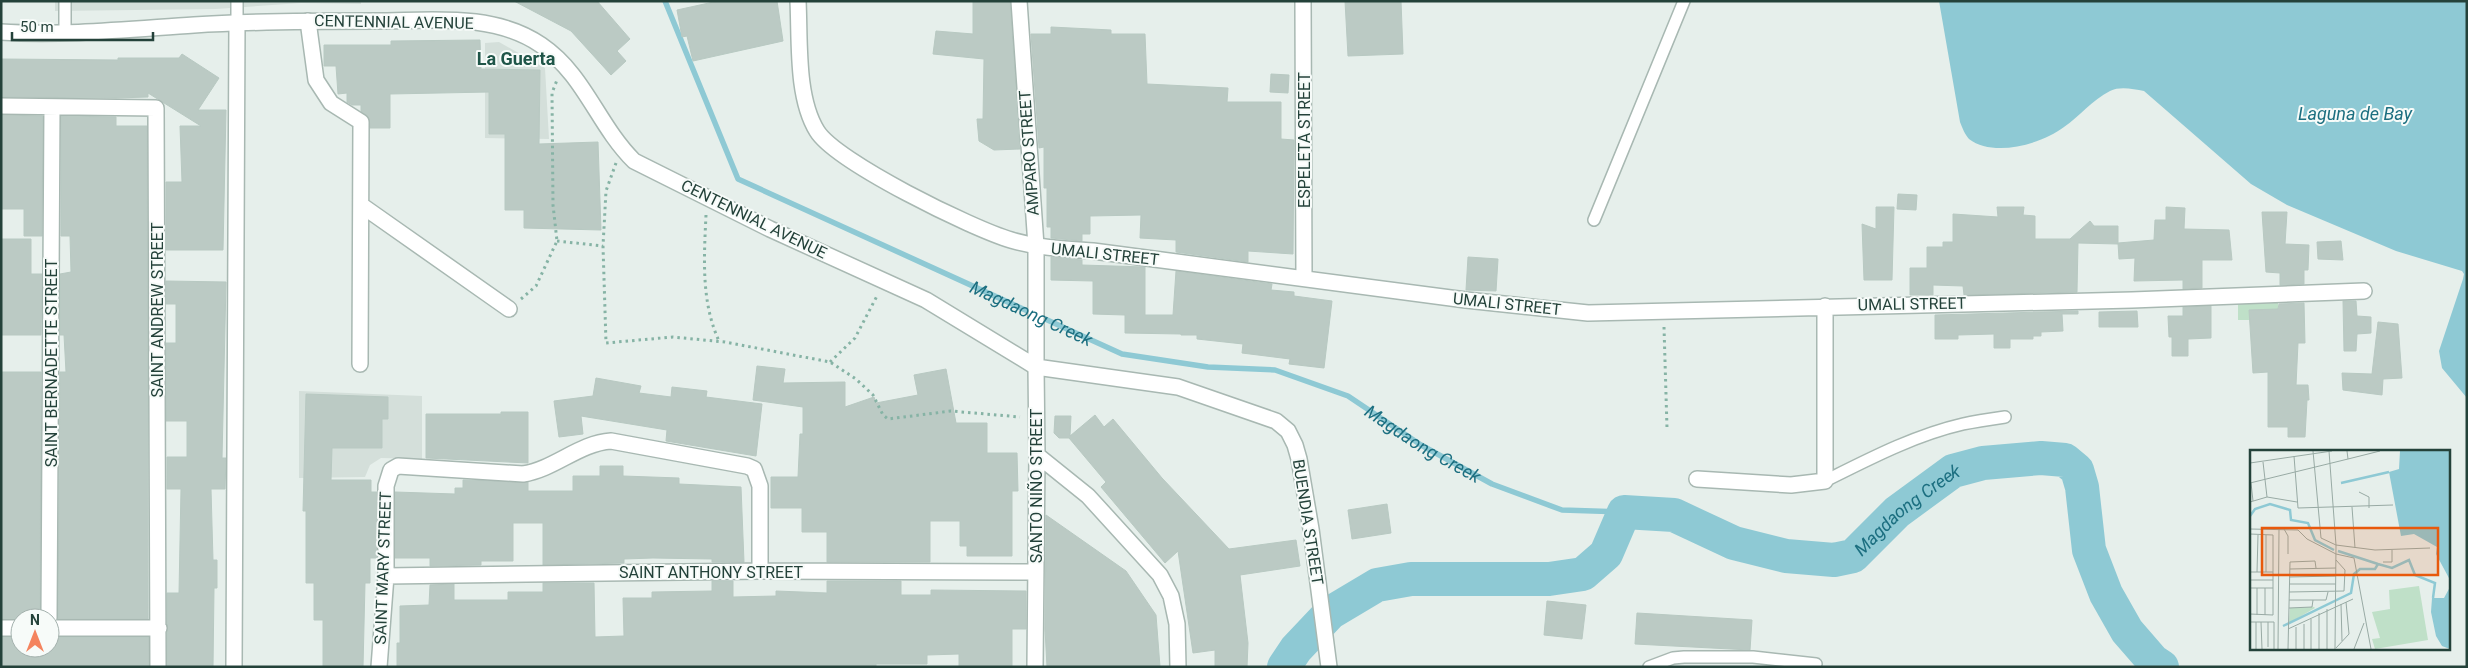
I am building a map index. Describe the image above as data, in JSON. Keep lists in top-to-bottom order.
{
  "streets": {
    "street": [
      "CENTENNIAL AVENUE",
      "ESPELETA STREET",
      "AMPARO STREET",
      "UMALI STREET",
      "SAINT ANDREW STREET",
      "SAINT BERNADETTE STREET",
      "SANTO NIÑO STREET",
      "BUENDIA STREET",
      "SAINT MARY STREET",
      "SAINT ANTHONY STREET"
    ]
  },
  "crossings": [
    ["CENTENNIAL AVENUE", "SANTO NIÑO STREET"],
    ["CENTENNIAL AVENUE", "BUENDIA STREET"],
    ["ESPELETA STREET", "UMALI STREET"],
    ["AMPARO STREET", "UMALI STREET"],
    ["AMPARO STREET", "SANTO NIÑO STREET"],
    ["SAINT ANDREW STREET", "SAINT BERNADETTE STREET"],
    ["SANTO NIÑO STREET", "BUENDIA STREET"],
    ["SANTO NIÑO STREET", "SAINT ANTHONY STREET"],
    ["SAINT MARY STREET", "SAINT ANTHONY STREET"]
  ],
  "districts": ["La Guerta"],
  "water": ["Laguna de Bay", "Magdaong Creek"],
  "scale_bar": "50 m",
  "north": "top"
}
